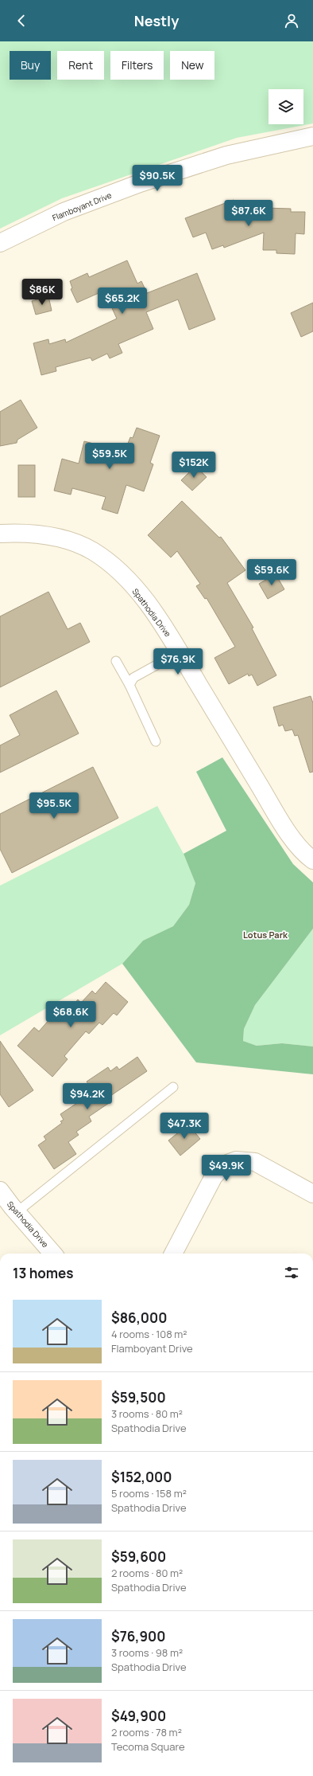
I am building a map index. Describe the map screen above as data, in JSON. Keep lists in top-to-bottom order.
{
  "streets": {
    "street": ["Flamboyant Drive", "Spathodia Drive"]
  },
  "districts": ["Lotus Park"],
  "page": {
    "header": "Nestly",
    "chip": [
      "Buy",
      "Rent",
      "Filters",
      "New"
    ],
    "price": [
      "$90.5K",
      "$87.6K",
      "$86K",
      "$65.2K",
      "$59.5K",
      "$152K",
      "$59.6K",
      "$76.9K",
      "$95.5K",
      "$68.6K",
      "$94.2K",
      "$47.3K",
      "$49.9K"
    ],
    "heading": "13 homes",
    "list": [
      {
        "name": "$86,000",
        "note": "4 rooms · 108 m² · Flamboyant Drive"
      },
      {
        "name": "$59,500",
        "note": "3 rooms · 80 m² · Spathodia Drive"
      },
      {
        "name": "$152,000",
        "note": "5 rooms · 158 m² · Spathodia Drive"
      },
      {
        "name": "$59,600",
        "note": "2 rooms · 80 m² · Spathodia Drive"
      },
      {
        "name": "$76,900",
        "note": "3 rooms · 98 m² · Spathodia Drive"
      },
      {
        "name": "$49,900",
        "note": "2 rooms · 78 m² · Tecoma Square"
      }
    ]
  }
}
